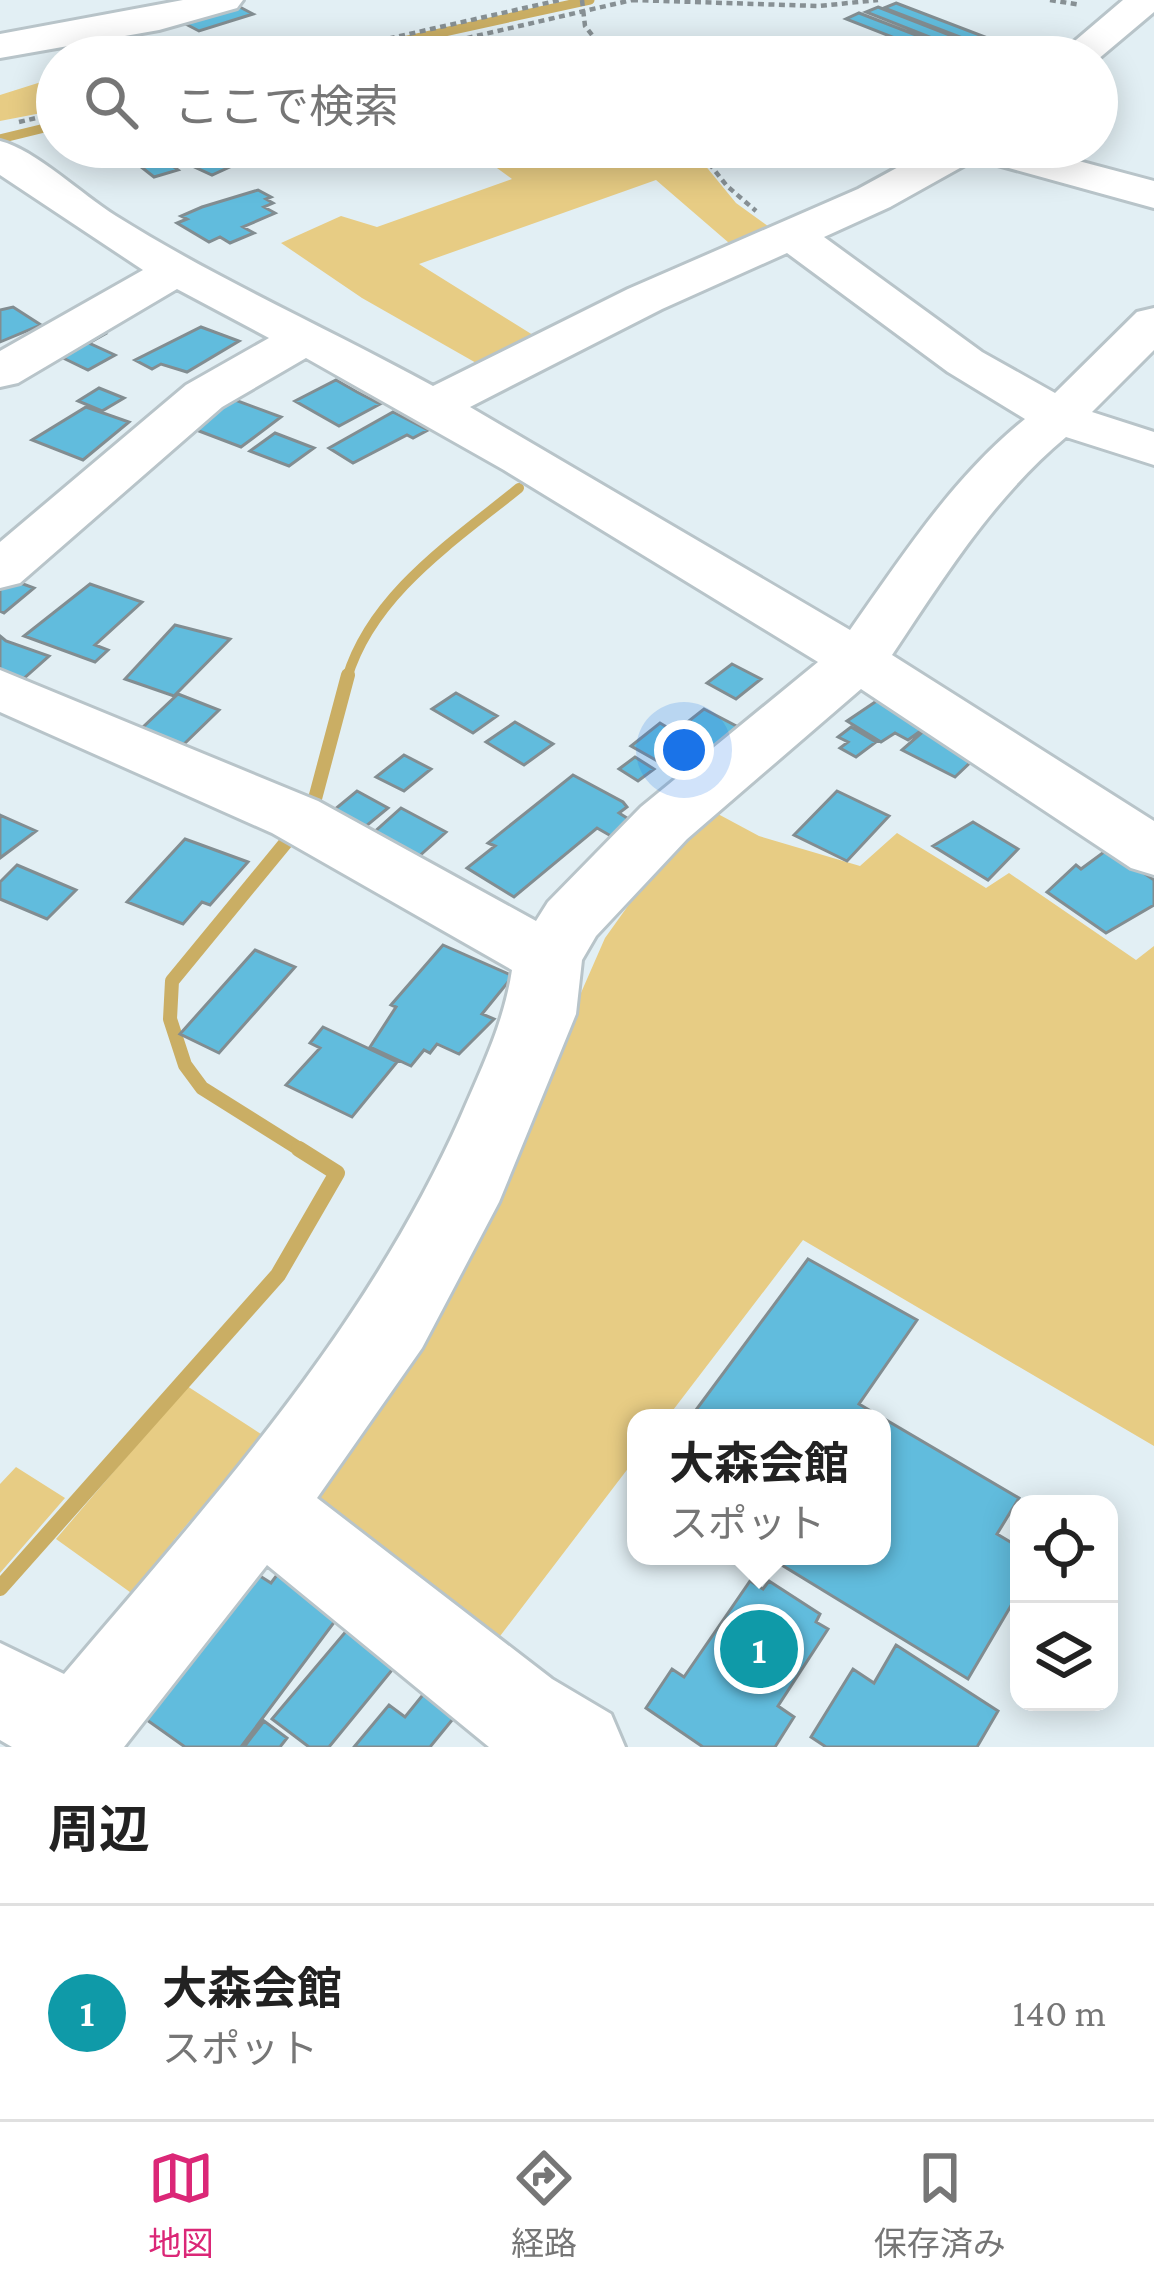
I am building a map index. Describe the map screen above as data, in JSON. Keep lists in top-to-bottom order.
{
  "page": {
    "search": "ここで検索",
    "popup": ["大森会館", "スポット"],
    "pins": "1",
    "heading": "周辺",
    "list": [
      {
        "mark": "1",
        "name": "大森会館",
        "note": "スポット",
        "value": "140 m"
      }
    ],
    "nav": ["地図", "経路", "保存済み"]
  }
}
